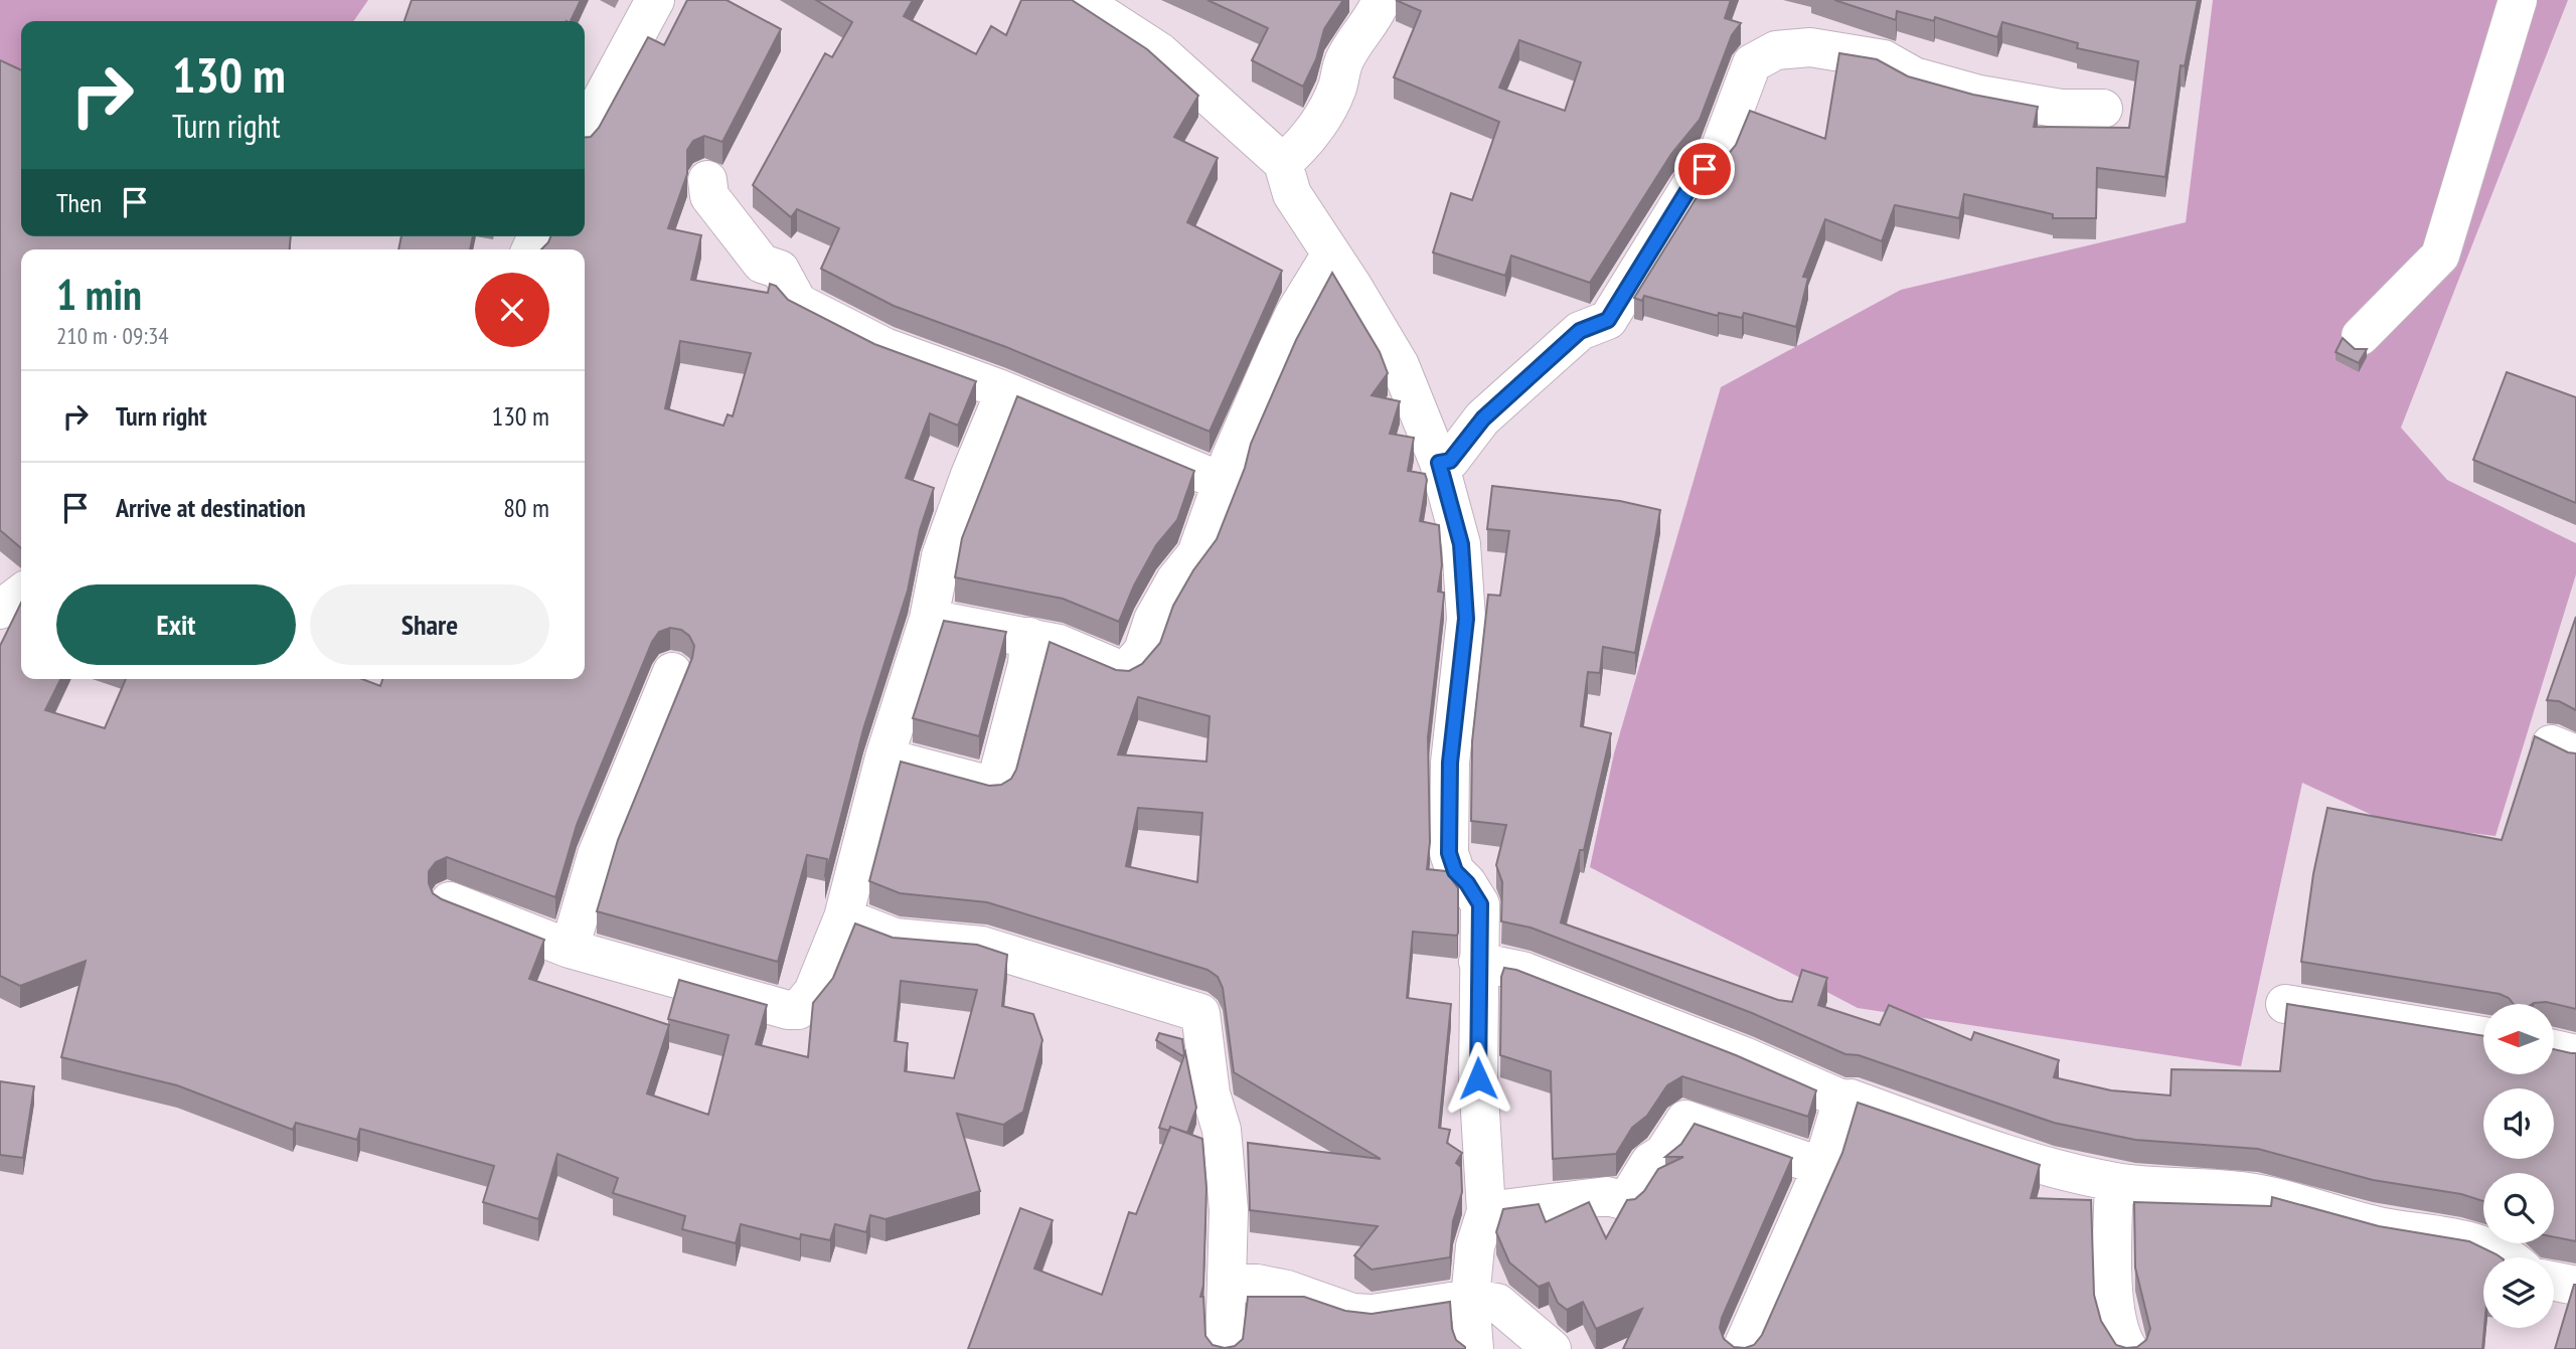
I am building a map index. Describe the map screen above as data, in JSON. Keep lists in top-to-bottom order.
{
  "north": "left",
  "page": {
    "turn": ["130 m", "Turn right"],
    "then": "Then",
    "heading": ["1 min", "210 m · 09:34"],
    "list": [
      {
        "name": "Turn right",
        "value": "130 m"
      },
      {
        "name": "Arrive at destination",
        "value": "80 m"
      }
    ],
    "buttons": ["Exit", "Share"]
  }
}
